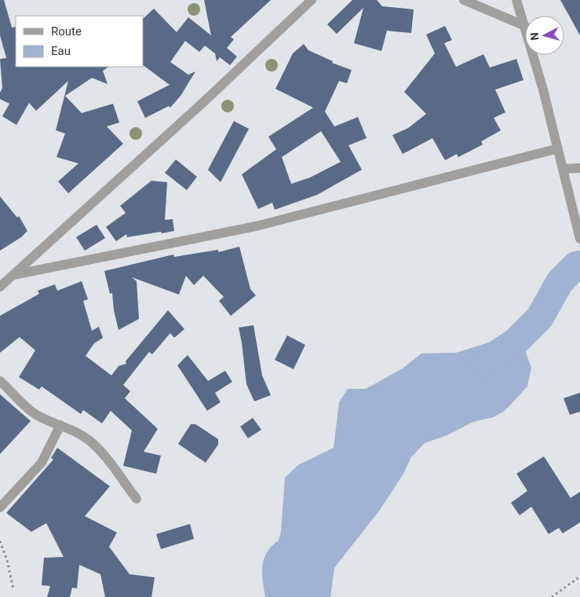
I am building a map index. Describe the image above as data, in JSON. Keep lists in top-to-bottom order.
{
  "legend": ["Route", "Eau"],
  "north": "left"
}
